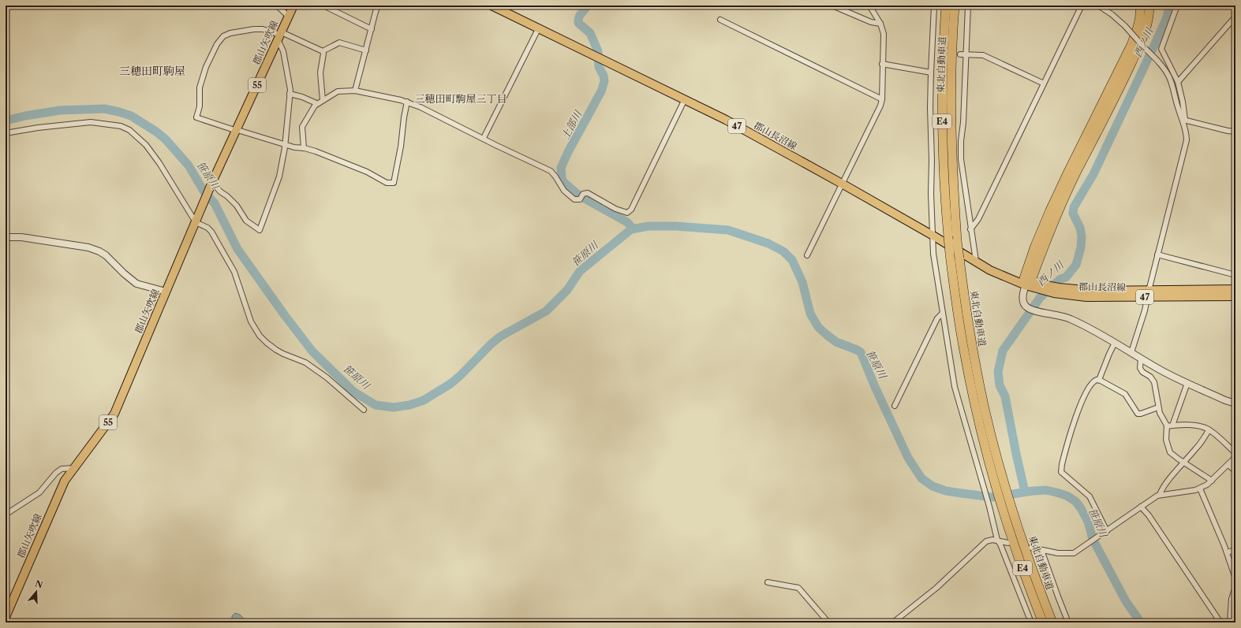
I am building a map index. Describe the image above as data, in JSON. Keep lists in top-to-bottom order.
{
  "streets": {
    "highway": ["東北自動車道", "E4"],
    "main road": [
      "郡山矢吹線",
      "55",
      "47",
      "郡山長沼線"
    ]
  },
  "districts": ["三穂田町駒屋", "三穂田町駒屋三丁目"],
  "water": ["西ノ川", "土部川", "笹原川"],
  "north": "top"
}
